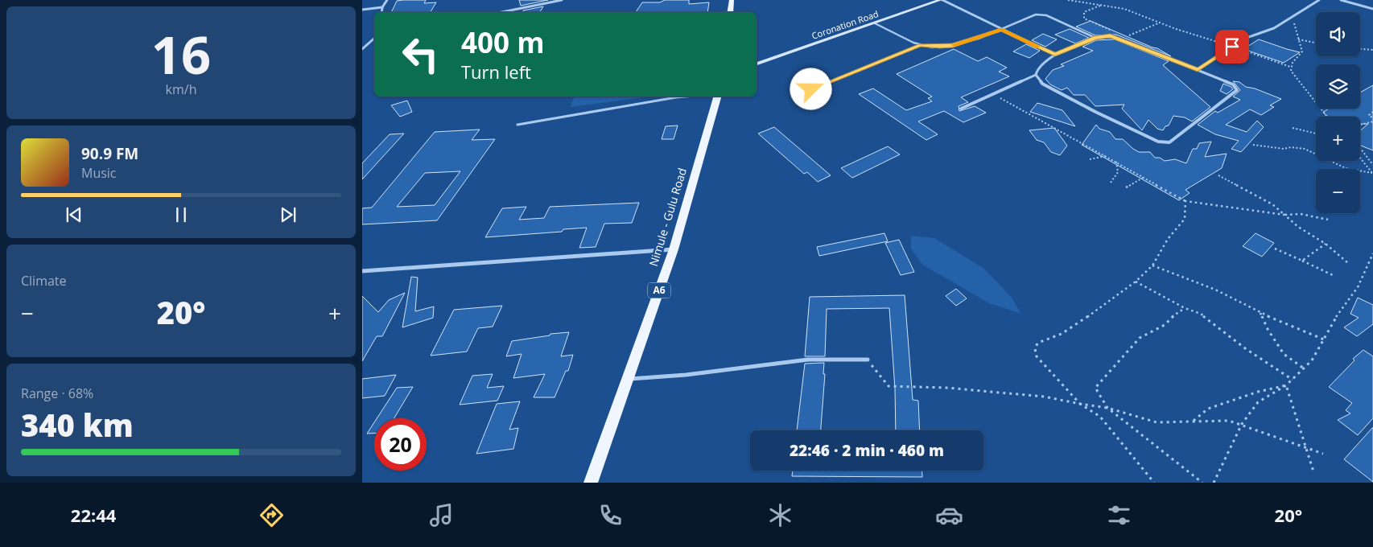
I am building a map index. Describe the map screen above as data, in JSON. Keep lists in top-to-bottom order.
{
  "streets": {
    "main road": ["Coronation Road", "Nimule - Gulu Road", "A6"]
  },
  "page": {
    "tile": [
      ["16", "km/h"],
      "Climate",
      ["Range · 68%", "340 km"]
    ],
    "map_buttons": ["+", "−"],
    "turn": ["400 m", "Turn left"],
    "song": ["90.9 FM", "Music"],
    "heat": ["−", "20°", "+"],
    "limit": "20",
    "trip": "22:46 · 2 min · 460 m",
    "tabs": ["22:44", "20°"]
  }
}
